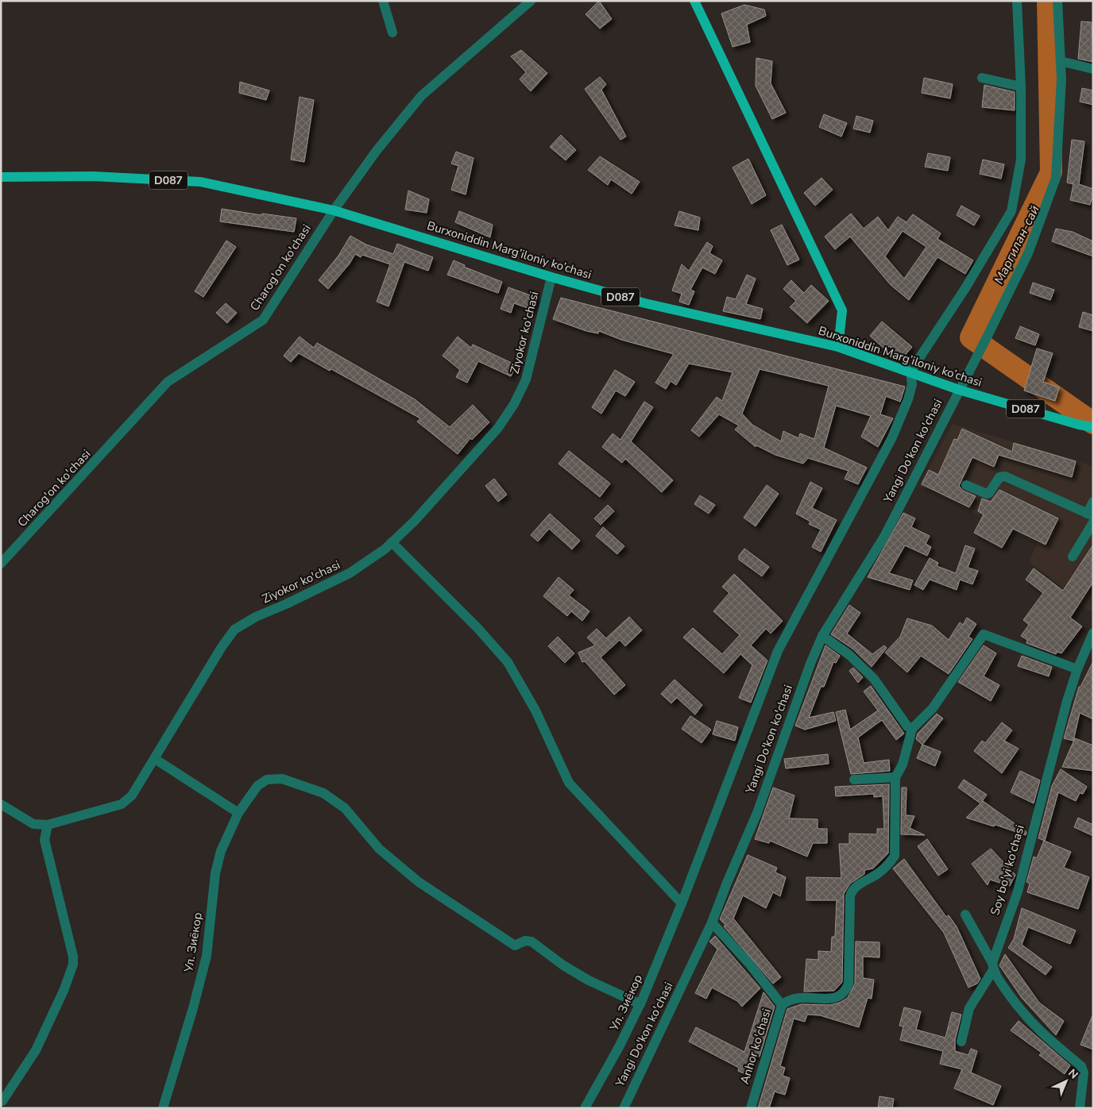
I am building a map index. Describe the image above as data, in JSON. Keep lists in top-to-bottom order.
{
  "streets": {
    "main road": ["D087", "Burxoniddin Marg’iloniy ko’chasi"],
    "street": [
      "Charog'on ko'chasi",
      "Ziyokor ko'chasi",
      "Yangi Do'kon ko'chasi",
      "Soy bo'yi ko'chasi",
      "Ул. Зиёкор",
      "Anhor ko'chasi"
    ]
  },
  "crossings": [
    ["Burxoniddin Marg’iloniy ko’chasi", "Charog'on ko'chasi"],
    ["Burxoniddin Marg’iloniy ko’chasi", "Ziyokor ko'chasi"],
    ["Burxoniddin Marg’iloniy ko’chasi", "Yangi Do'kon ko'chasi"],
    ["Burxoniddin Marg’iloniy ko’chasi", "Ул. Зиёкор"],
    ["Yangi Do'kon ko'chasi", "Anhor ko'chasi"]
  ],
  "water": ["Маргилан-сай"],
  "north": "top right"
}
